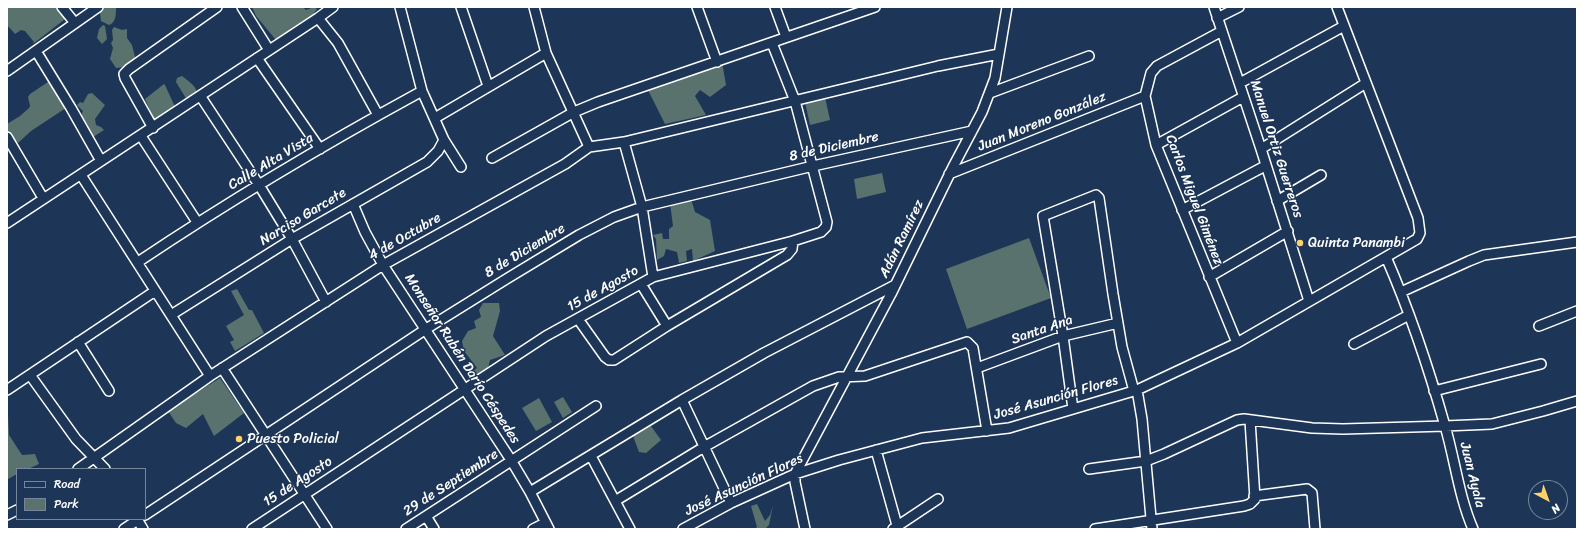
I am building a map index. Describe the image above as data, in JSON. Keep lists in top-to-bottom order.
{
  "streets": {
    "street": [
      "Juan Moreno González",
      "8 de Diciembre",
      "Manuel Ortiz Guerreros",
      "Calle Alta Vista",
      "Carlos Miguel Giménez",
      "Narciso Garcete",
      "4 de Octubre",
      "Adán Ramírez",
      "15 de Agosto",
      "Santa Ana",
      "Monseñor Rubén Darío Céspedes",
      "José Asunción Flores",
      "Juan Ayala",
      "29 de Septiembre"
    ]
  },
  "crossings": [
    ["Juan Moreno González", "Carlos Miguel Giménez"],
    ["Juan Moreno González", "Adán Ramírez"],
    ["8 de Diciembre", "Adán Ramírez"],
    ["8 de Diciembre", "15 de Agosto"],
    ["8 de Diciembre", "Monseñor Rubén Darío Céspedes"],
    ["Manuel Ortiz Guerreros", "Carlos Miguel Giménez"],
    ["Manuel Ortiz Guerreros", "José Asunción Flores"],
    ["Carlos Miguel Giménez", "José Asunción Flores"],
    ["Narciso Garcete", "Monseñor Rubén Darío Céspedes"],
    ["4 de Octubre", "Adán Ramírez"],
    ["4 de Octubre", "15 de Agosto"],
    ["4 de Octubre", "Monseñor Rubén Darío Céspedes"],
    ["Adán Ramírez", "José Asunción Flores"],
    ["15 de Agosto", "Monseñor Rubén Darío Céspedes"],
    ["Monseñor Rubén Darío Céspedes", "29 de Septiembre"],
    ["José Asunción Flores", "Juan Ayala"]
  ],
  "places": ["Quinta Panambi", "Puesto Policial"],
  "legend": ["Road", "Park"],
  "north": "bottom right"
}
